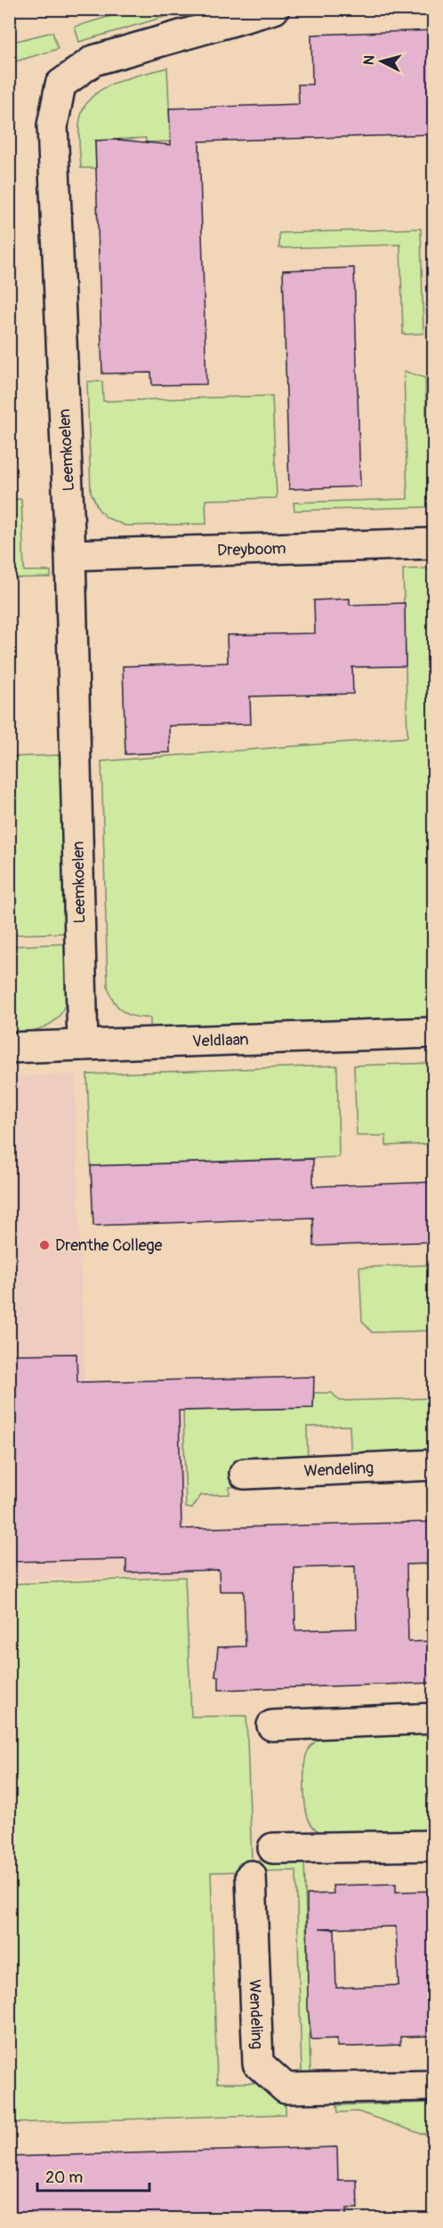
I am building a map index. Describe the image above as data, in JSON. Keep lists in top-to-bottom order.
{
  "streets": {
    "street": [
      "Leemkoelen",
      "Dreyboom",
      "Veldlaan",
      "Wendeling"
    ]
  },
  "crossings": [
    ["Leemkoelen", "Dreyboom"],
    ["Leemkoelen", "Veldlaan"]
  ],
  "places": ["Drenthe College"],
  "scale_bar": "20 m",
  "north": "left"
}
